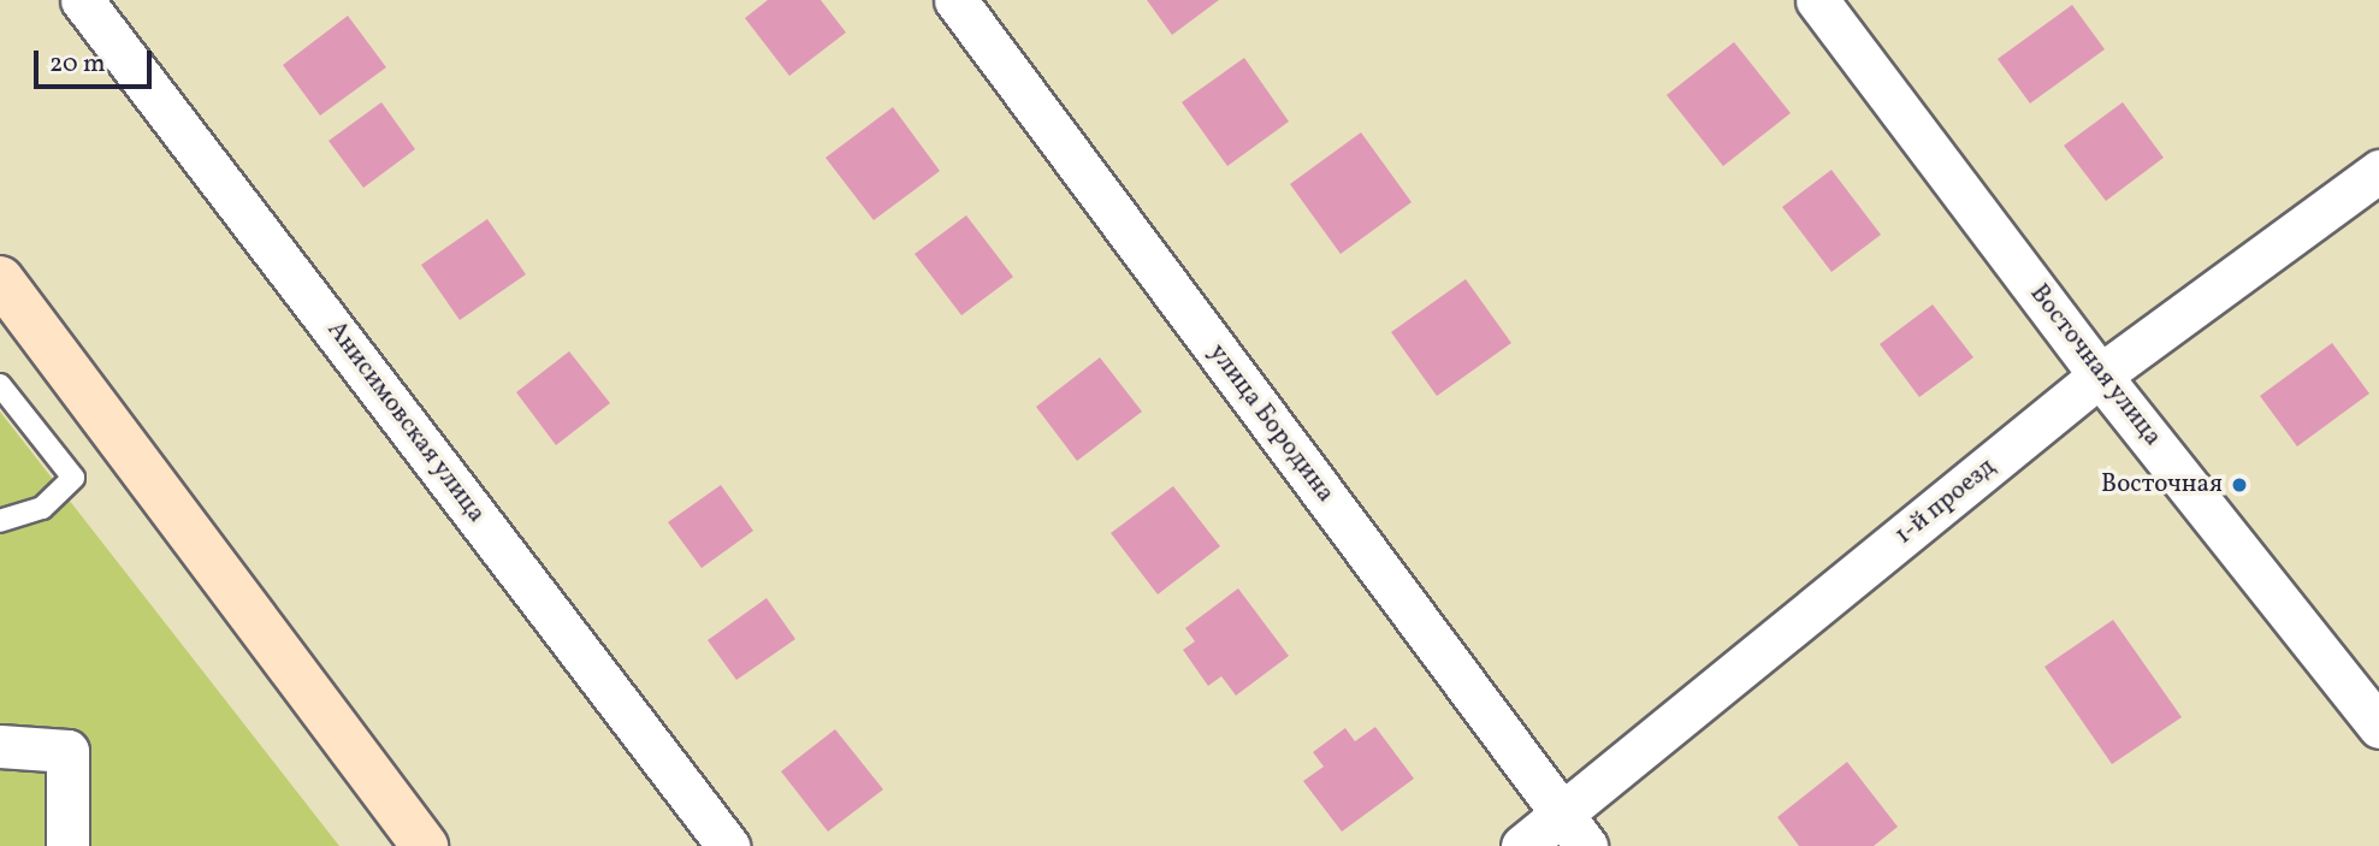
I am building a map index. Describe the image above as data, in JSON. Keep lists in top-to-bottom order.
{
  "streets": {
    "street": [
      "Восточная улица",
      "Анисимовская улица",
      "улица Бородина",
      "1-й проезд"
    ]
  },
  "crossings": [
    ["Восточная улица", "1-й проезд"],
    ["улица Бородина", "1-й проезд"]
  ],
  "places": ["Восточная"],
  "scale_bar": "20 m"
}
